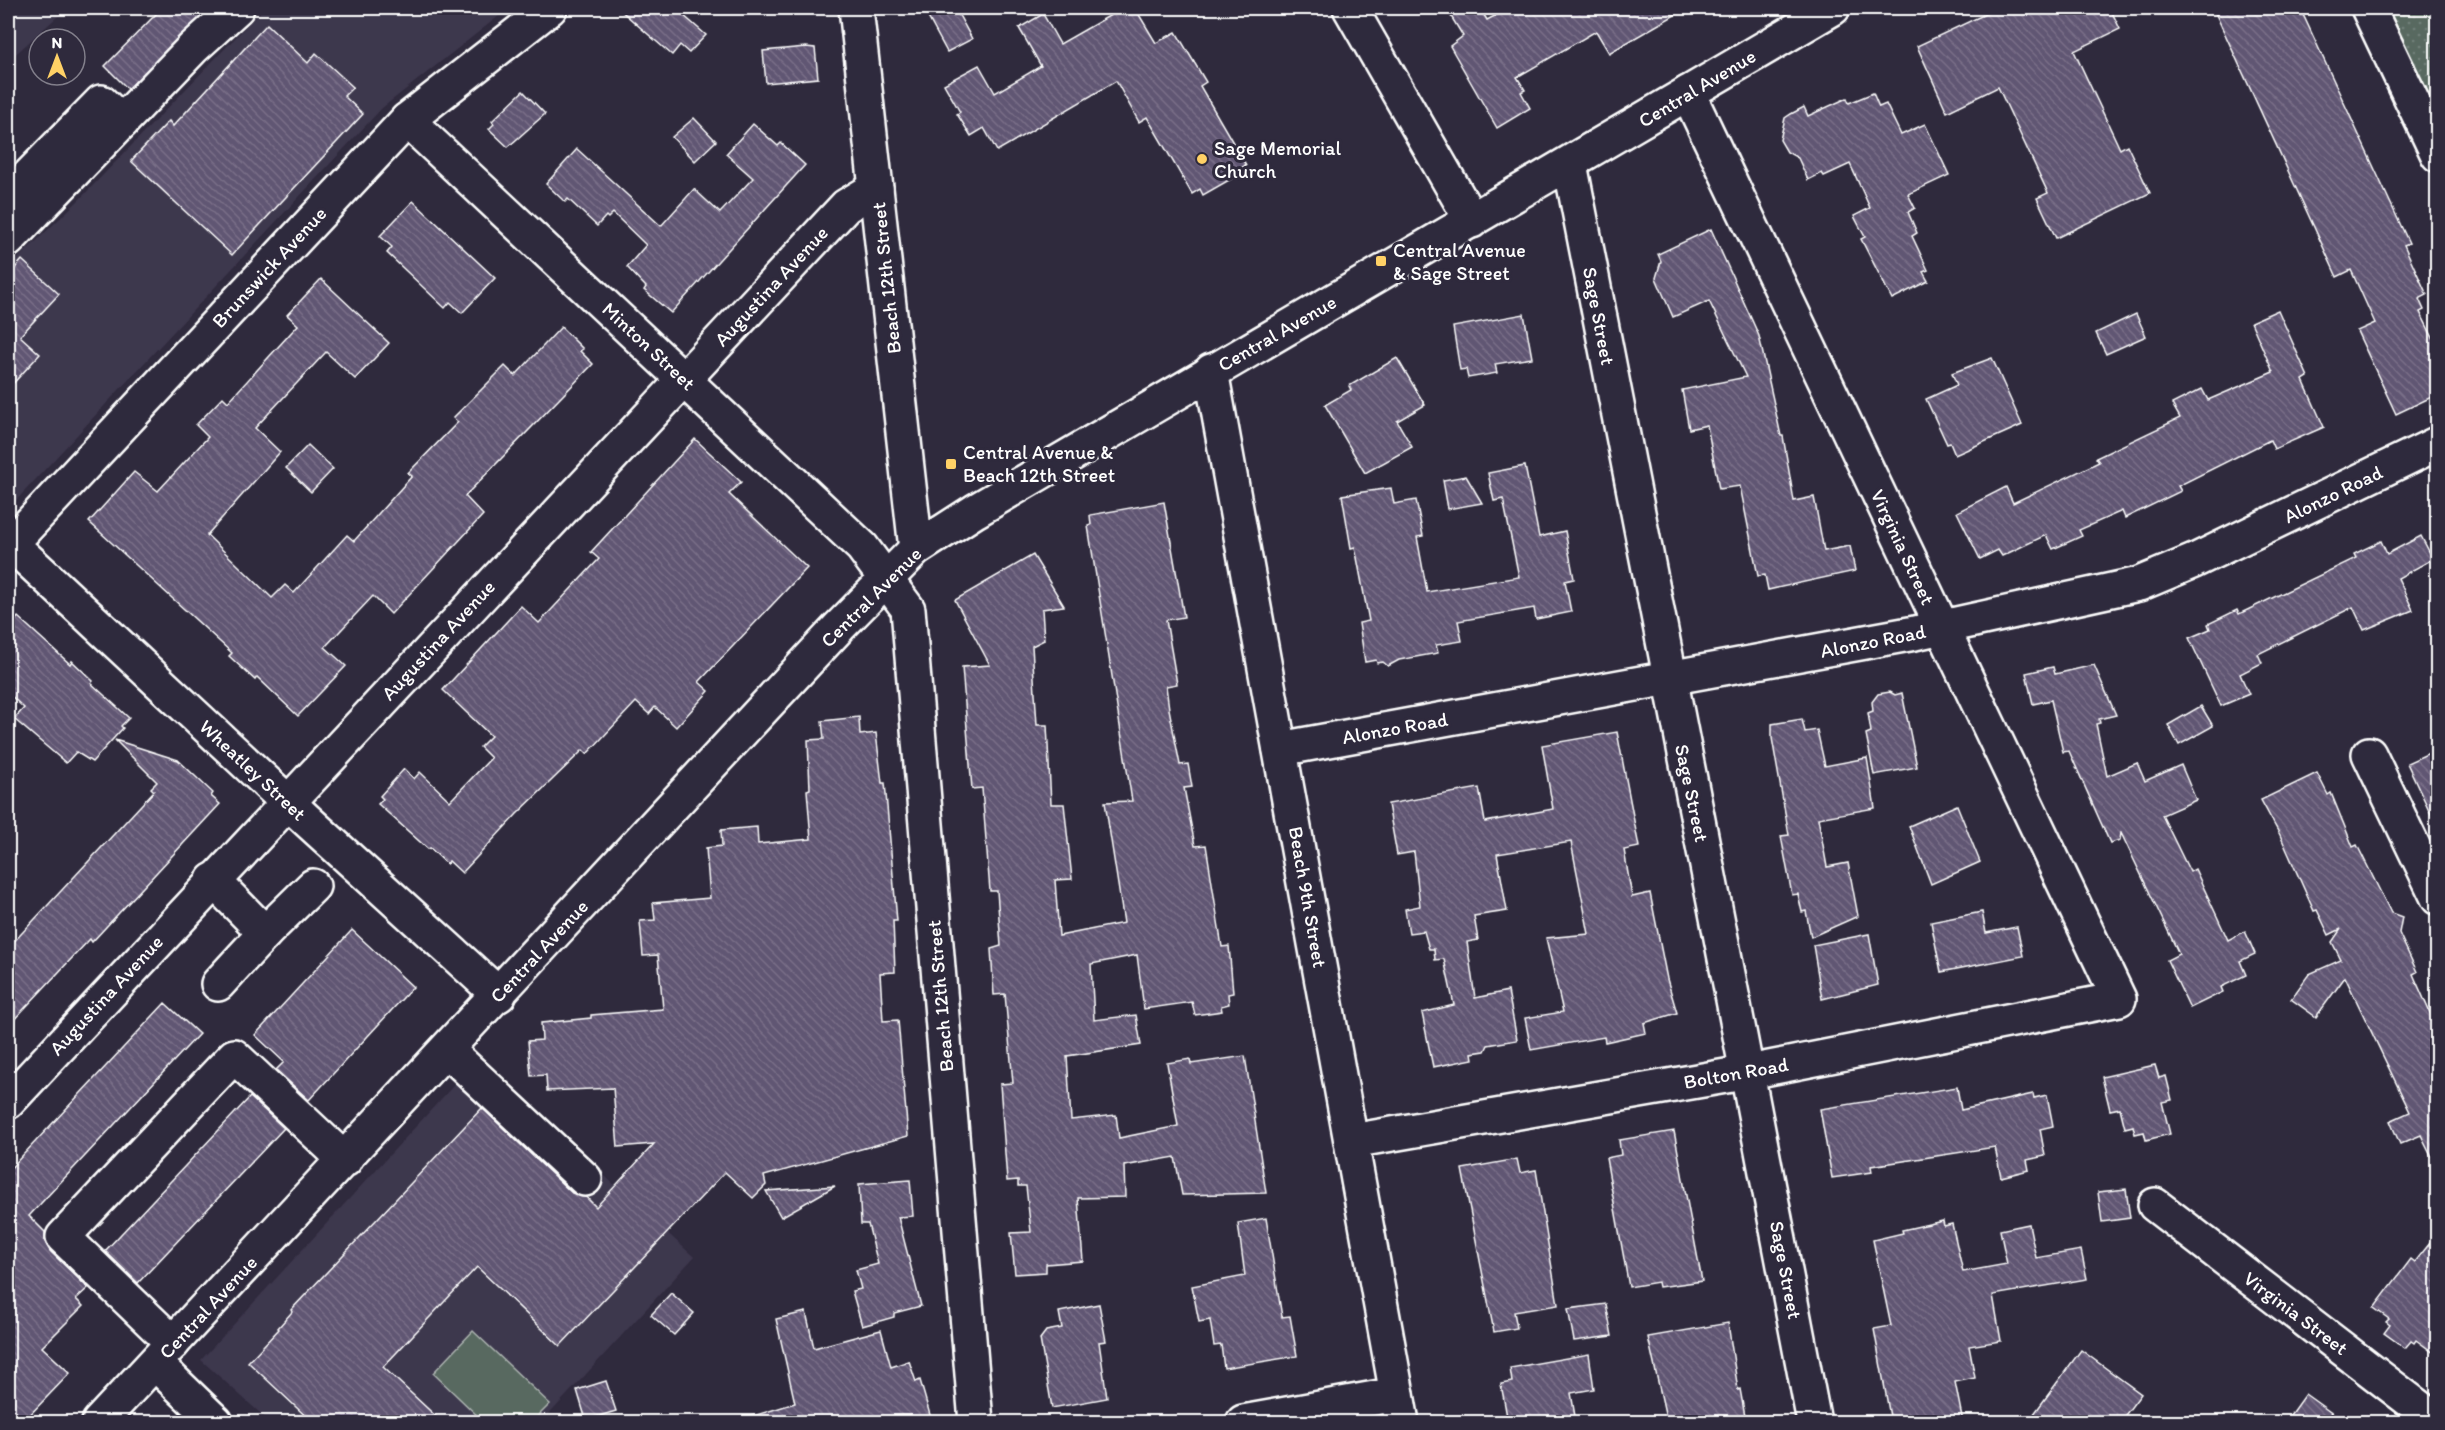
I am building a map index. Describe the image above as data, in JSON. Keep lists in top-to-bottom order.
{
  "streets": {
    "street": [
      "Central Avenue",
      "Brunswick Avenue",
      "Beach 12th Street",
      "Augustina Avenue",
      "Sage Street",
      "Minton Street",
      "Alonzo Road",
      "Virginia Street",
      "Wheatley Street",
      "Beach 9th Street",
      "Bolton Road"
    ]
  },
  "crossings": [
    ["Central Avenue", "Beach 12th Street"],
    ["Central Avenue", "Sage Street"],
    ["Central Avenue", "Minton Street"],
    ["Central Avenue", "Virginia Street"],
    ["Central Avenue", "Wheatley Street"],
    ["Central Avenue", "Beach 9th Street"],
    ["Brunswick Avenue", "Minton Street"],
    ["Brunswick Avenue", "Wheatley Street"],
    ["Beach 12th Street", "Augustina Avenue"],
    ["Beach 12th Street", "Minton Street"],
    ["Augustina Avenue", "Minton Street"],
    ["Augustina Avenue", "Wheatley Street"],
    ["Sage Street", "Alonzo Road"],
    ["Sage Street", "Bolton Road"],
    ["Alonzo Road", "Virginia Street"],
    ["Alonzo Road", "Beach 9th Street"],
    ["Virginia Street", "Bolton Road"],
    ["Beach 9th Street", "Bolton Road"]
  ],
  "places": {
    "other": ["Sage Memorial Church"],
    "transit": ["Central Avenue & Sage Street", "Central Avenue & Beach 12th Street"]
  },
  "north": "top"
}
